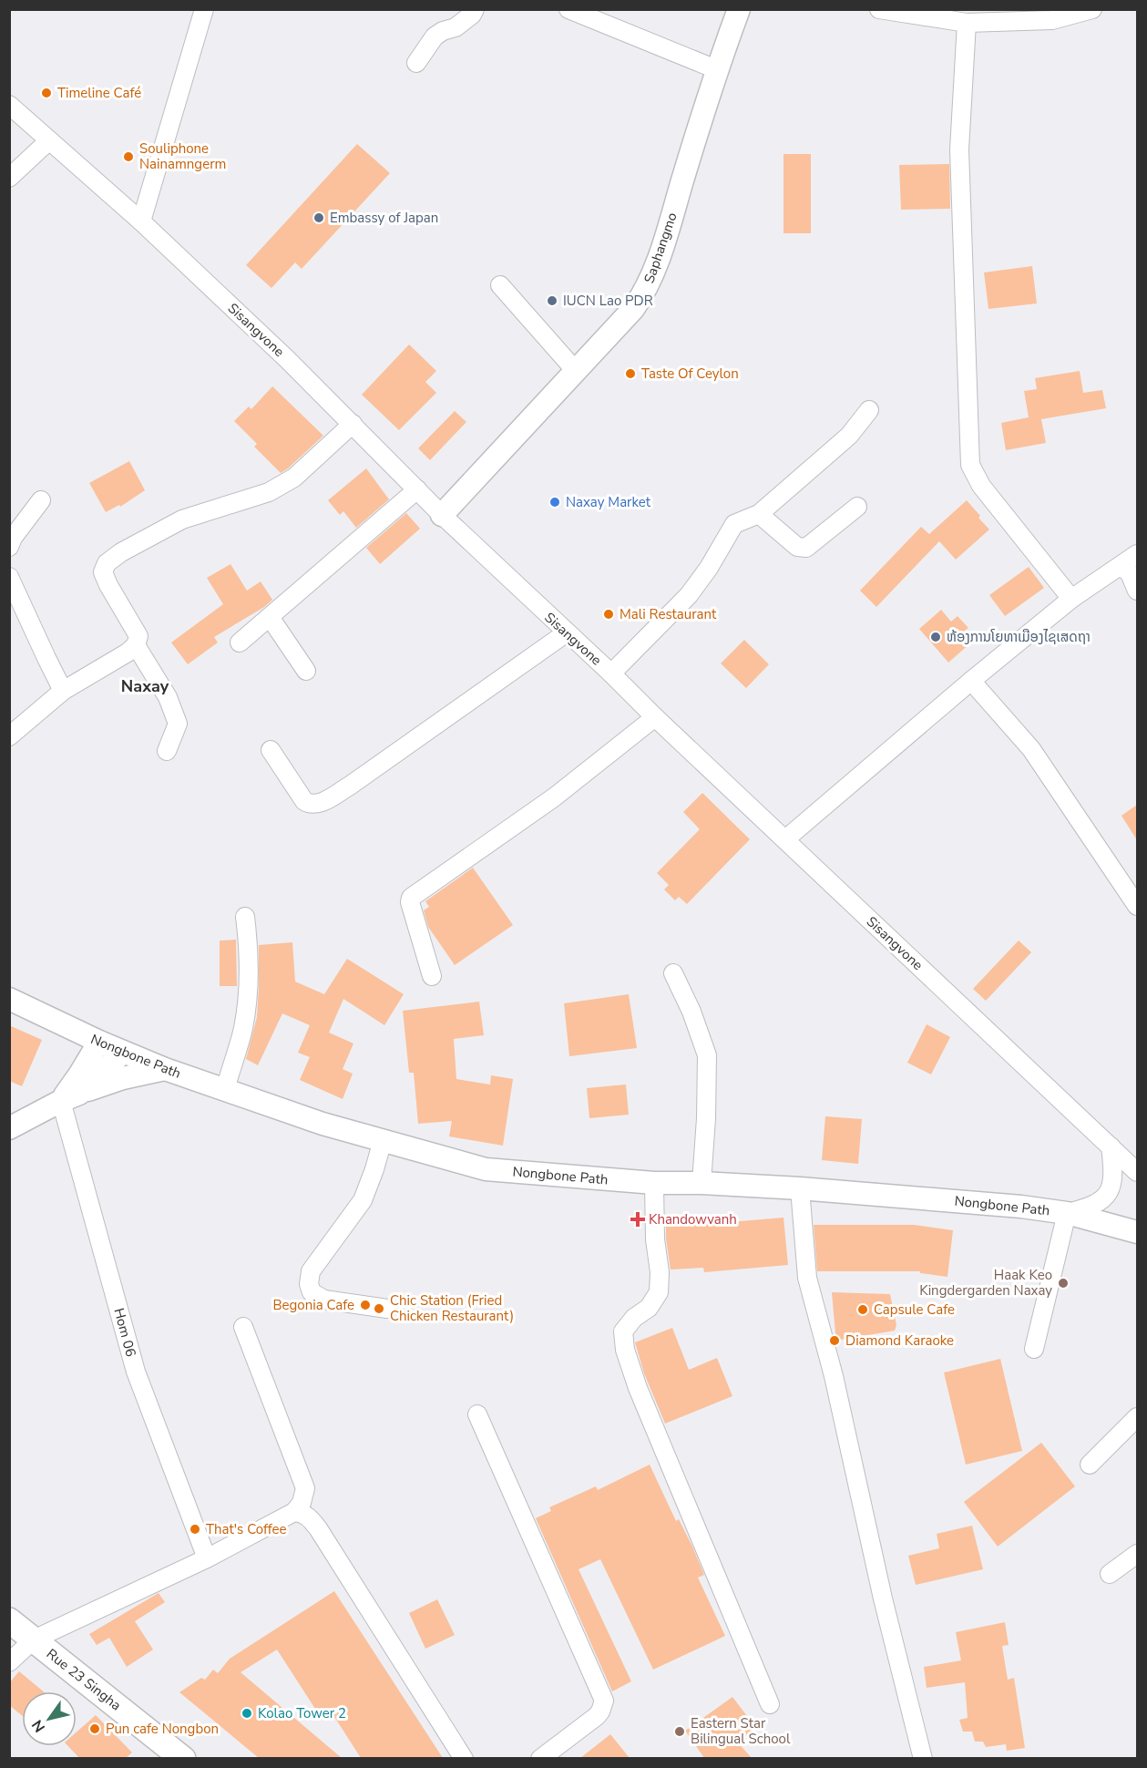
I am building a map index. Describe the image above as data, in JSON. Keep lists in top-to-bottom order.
{
  "streets": {
    "main road": ["Rue 23 Singha"],
    "street": [
      "Saphangmo",
      "Sisangvone",
      "Nongbone Path",
      "Hom 06"
    ]
  },
  "crossings": [
    ["Saphangmo", "Sisangvone"]
  ],
  "districts": ["Naxay"],
  "places": {
    "other": [
      "Timeline Café",
      "Souliphone Nainamngerm",
      "Embassy of Japan",
      "IUCN Lao PDR",
      "Taste Of Ceylon",
      "Naxay Market",
      "Mali Restaurant",
      "ຫ້ອງການໂຍທາເມືອງໄຊເສດຖາ",
      "Haak Keo Kingdergarden Naxay",
      "Begonia Cafe",
      "Chic Station (Fried Chicken Restaurant)",
      "Capsule Cafe",
      "Diamond Karaoke",
      "That's Coffee",
      "Kolao Tower 2",
      "Pun cafe Nongbon",
      "Eastern Star Bilingual School"
    ],
    "health": ["Khandowvanh"]
  },
  "north": "bottom left"
}
